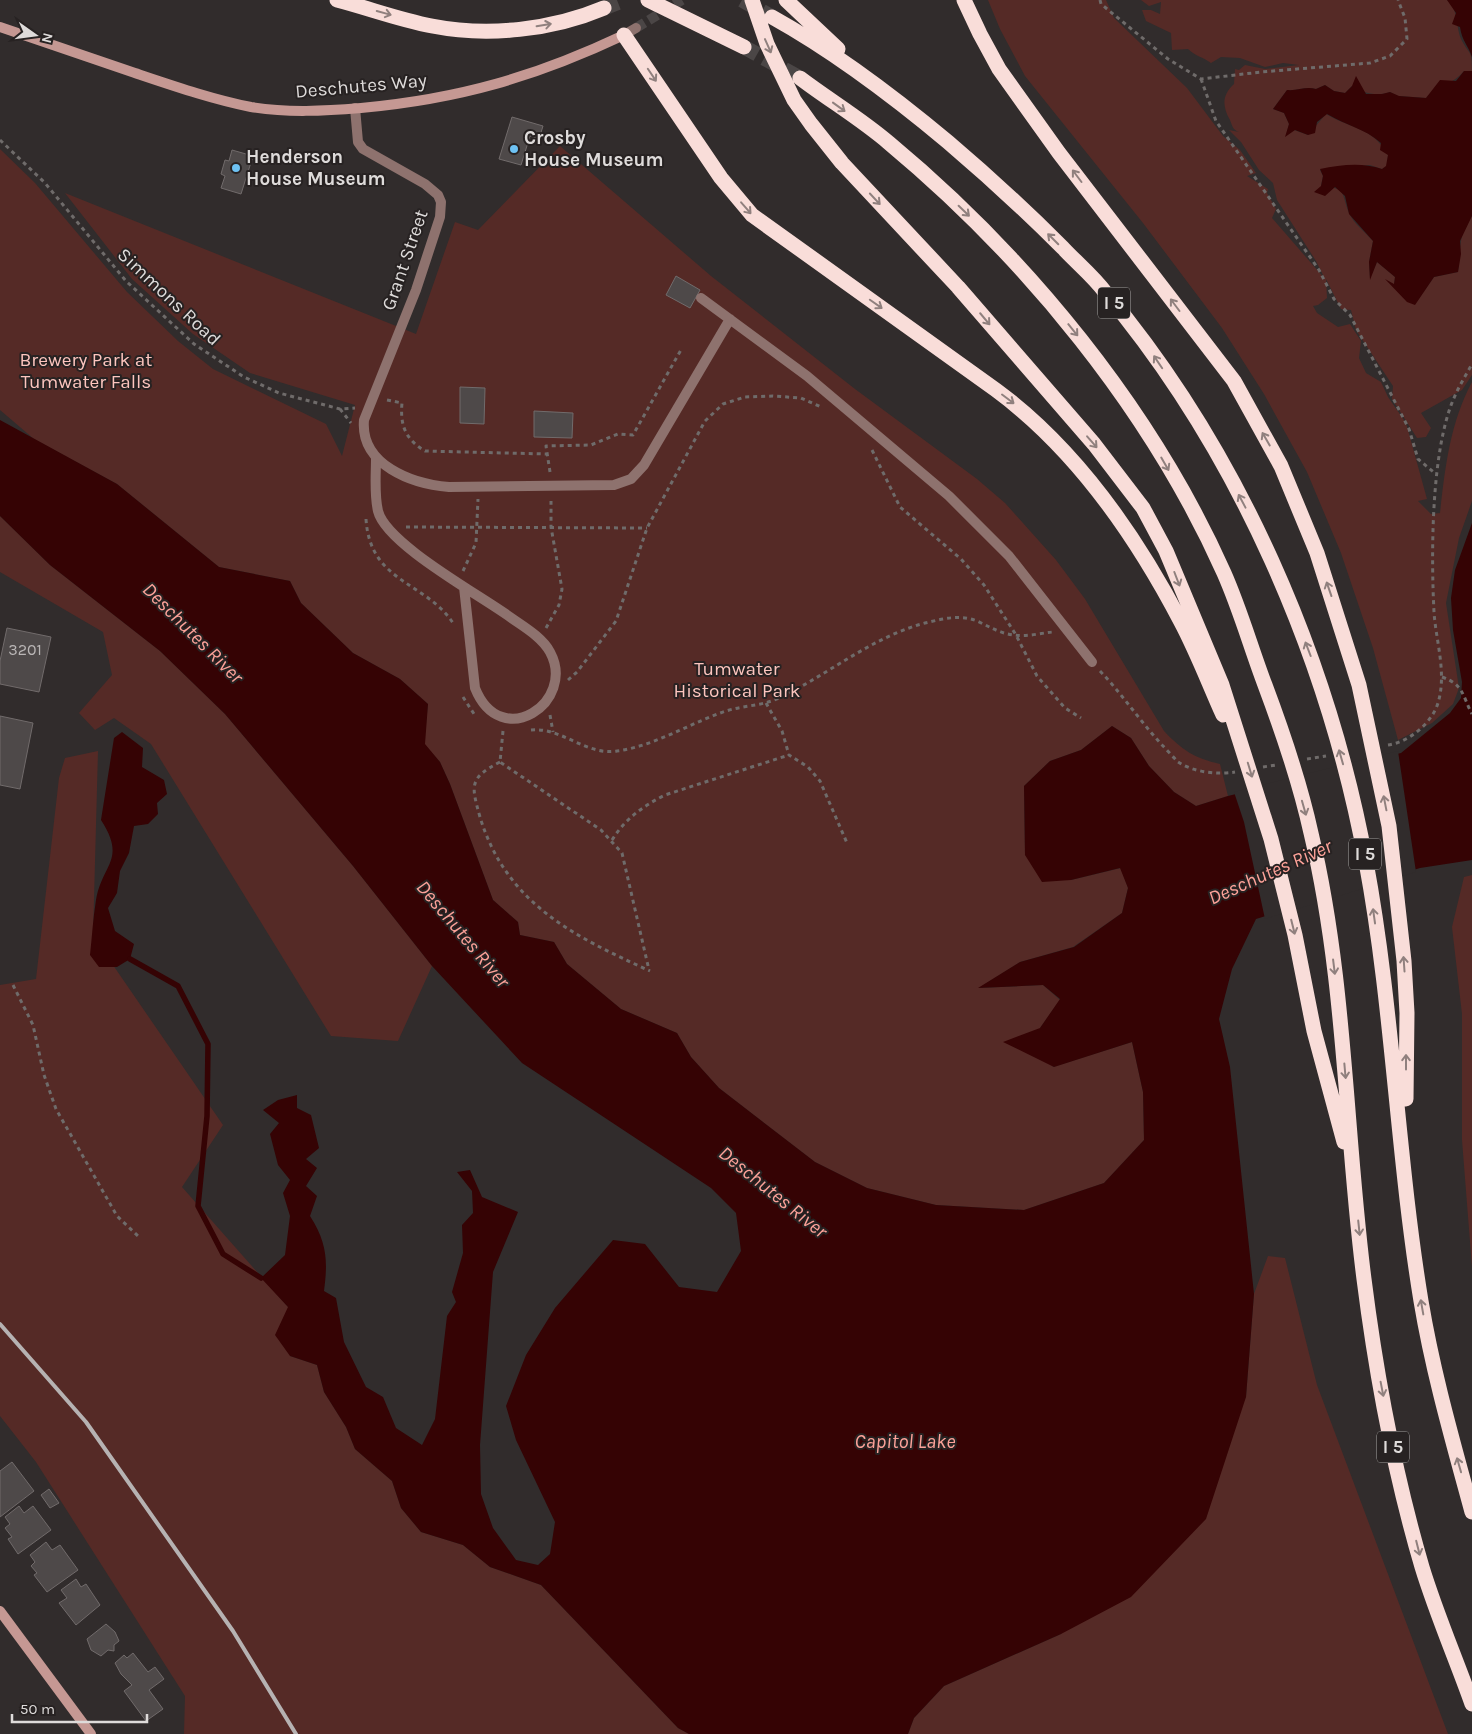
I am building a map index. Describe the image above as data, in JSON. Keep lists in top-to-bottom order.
{
  "streets": {
    "highway": ["I 5"],
    "main road": ["Deschutes Way"],
    "lane": ["Grant Street"],
    "path": ["Simmons Road"]
  },
  "crossings": [
    ["Deschutes Way", "Grant Street"]
  ],
  "water": ["Deschutes River", "Capitol Lake"],
  "parks": ["Brewery Park at Tumwater Falls", "Tumwater Historical Park"],
  "places": ["Crosby House Museum", "Henderson House Museum"],
  "house_numbers": ["3201"],
  "scale_bar": "50 m",
  "north": "right"
}
